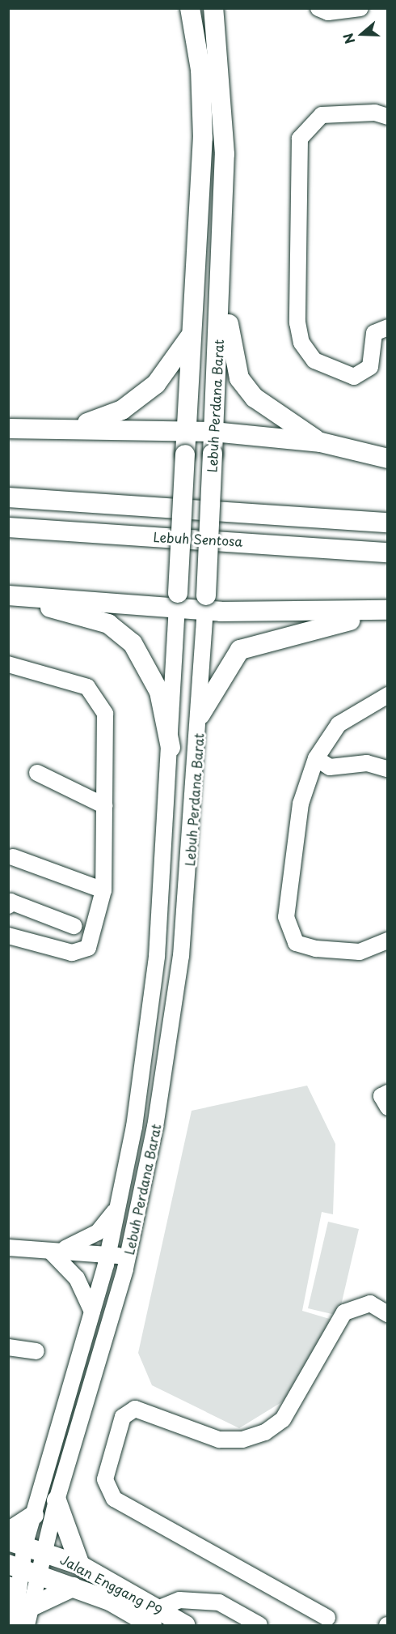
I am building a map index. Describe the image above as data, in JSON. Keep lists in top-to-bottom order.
{
  "streets": {
    "main road": ["Lebuh Perdana Barat", "Lebuh Sentosa", "Jalan Enggang P9"]
  },
  "crossings": [
    ["Lebuh Perdana Barat", "Jalan Enggang P9"]
  ],
  "north": "left"
}
